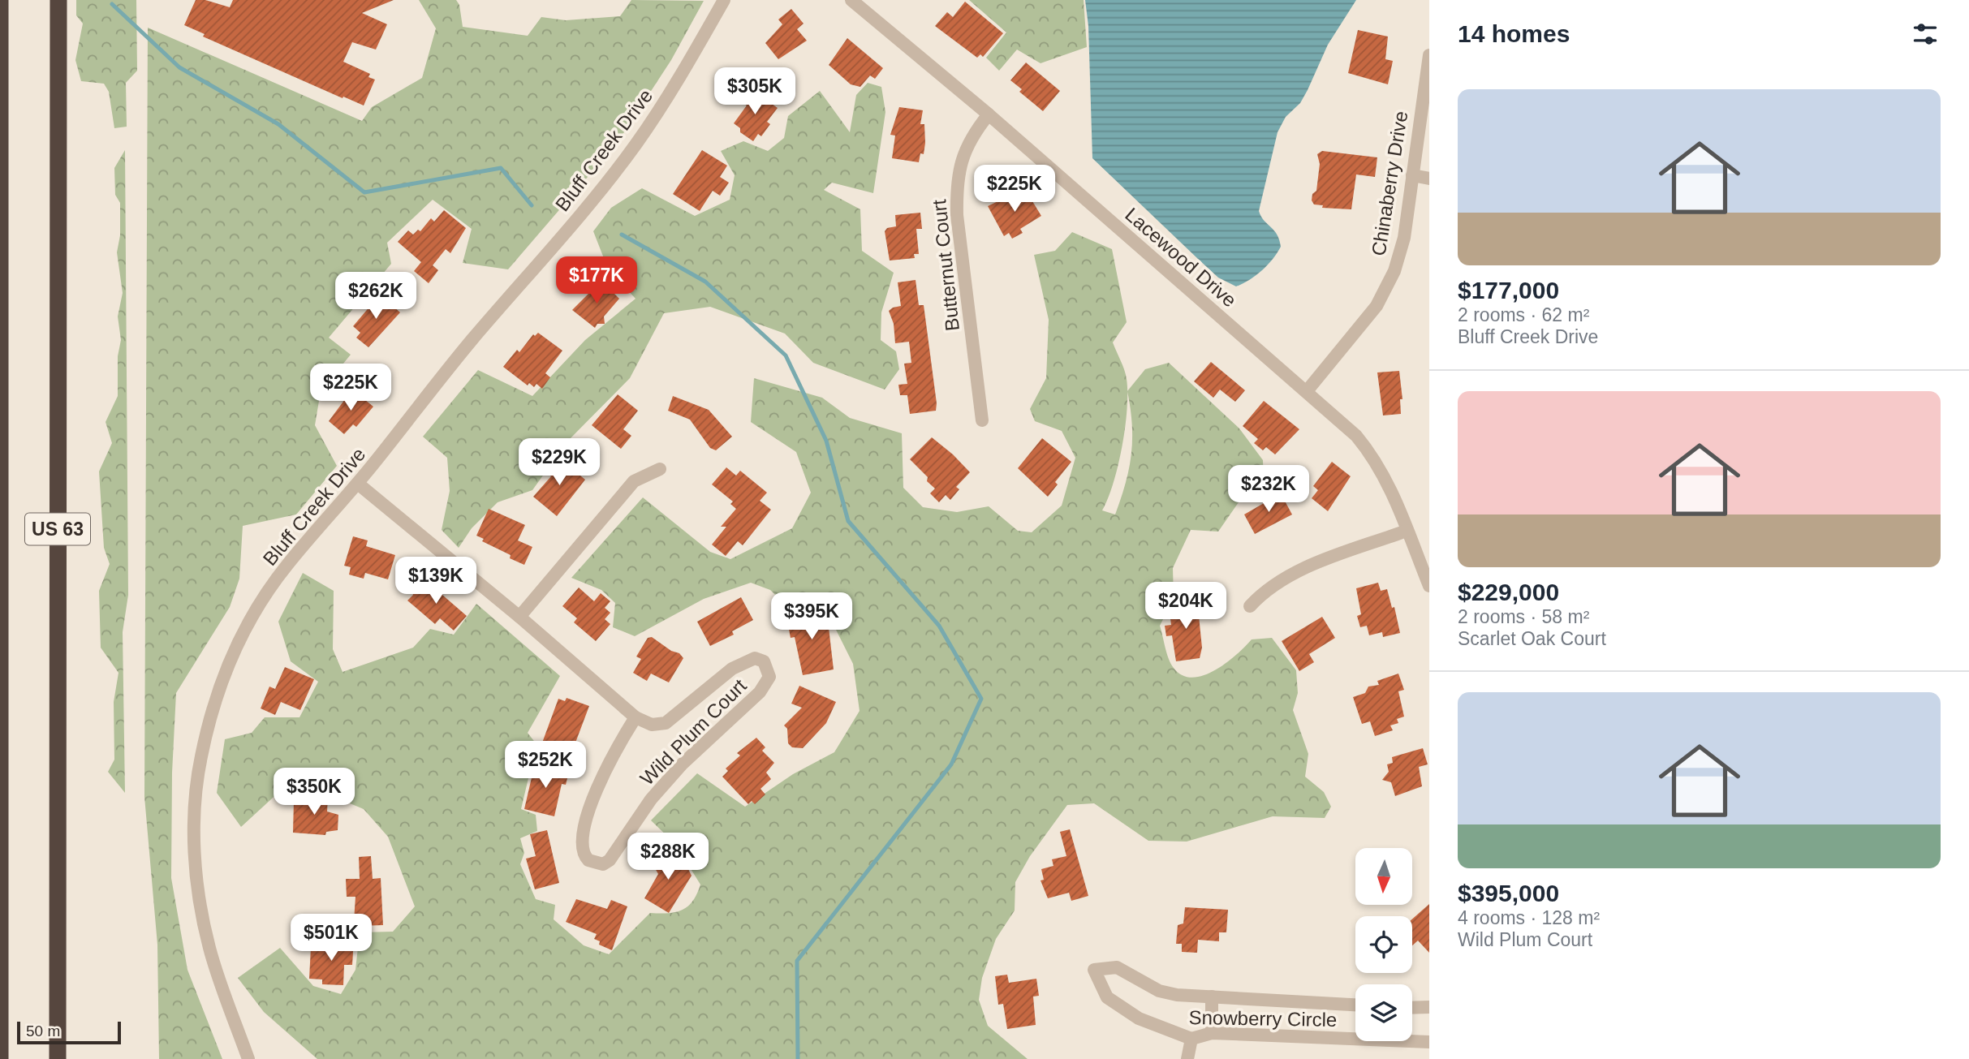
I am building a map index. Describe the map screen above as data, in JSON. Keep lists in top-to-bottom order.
{
  "streets": {
    "highway": ["US 63"],
    "street": [
      "Bluff Creek Drive",
      "Chinaberry Drive",
      "Lacewood Drive",
      "Butternut Court",
      "Wild Plum Court",
      "Snowberry Circle"
    ]
  },
  "crossings": [
    ["Bluff Creek Drive", "Wild Plum Court"],
    ["Chinaberry Drive", "Lacewood Drive"],
    ["Lacewood Drive", "Butternut Court"]
  ],
  "scale_bar": "50 m",
  "north": "bottom",
  "page": {
    "heading": "14 homes",
    "price": [
      "$305K",
      "$225K",
      "$177K",
      "$262K",
      "$225K",
      "$229K",
      "$232K",
      "$139K",
      "$204K",
      "$395K",
      "$252K",
      "$350K",
      "$288K",
      "$501K"
    ],
    "list": [
      {
        "name": "$177,000",
        "note": "2 rooms · 62 m² · Bluff Creek Drive"
      },
      {
        "name": "$229,000",
        "note": "2 rooms · 58 m² · Scarlet Oak Court"
      },
      {
        "name": "$395,000",
        "note": "4 rooms · 128 m² · Wild Plum Court"
      }
    ],
    "scale": "50 m"
  }
}
